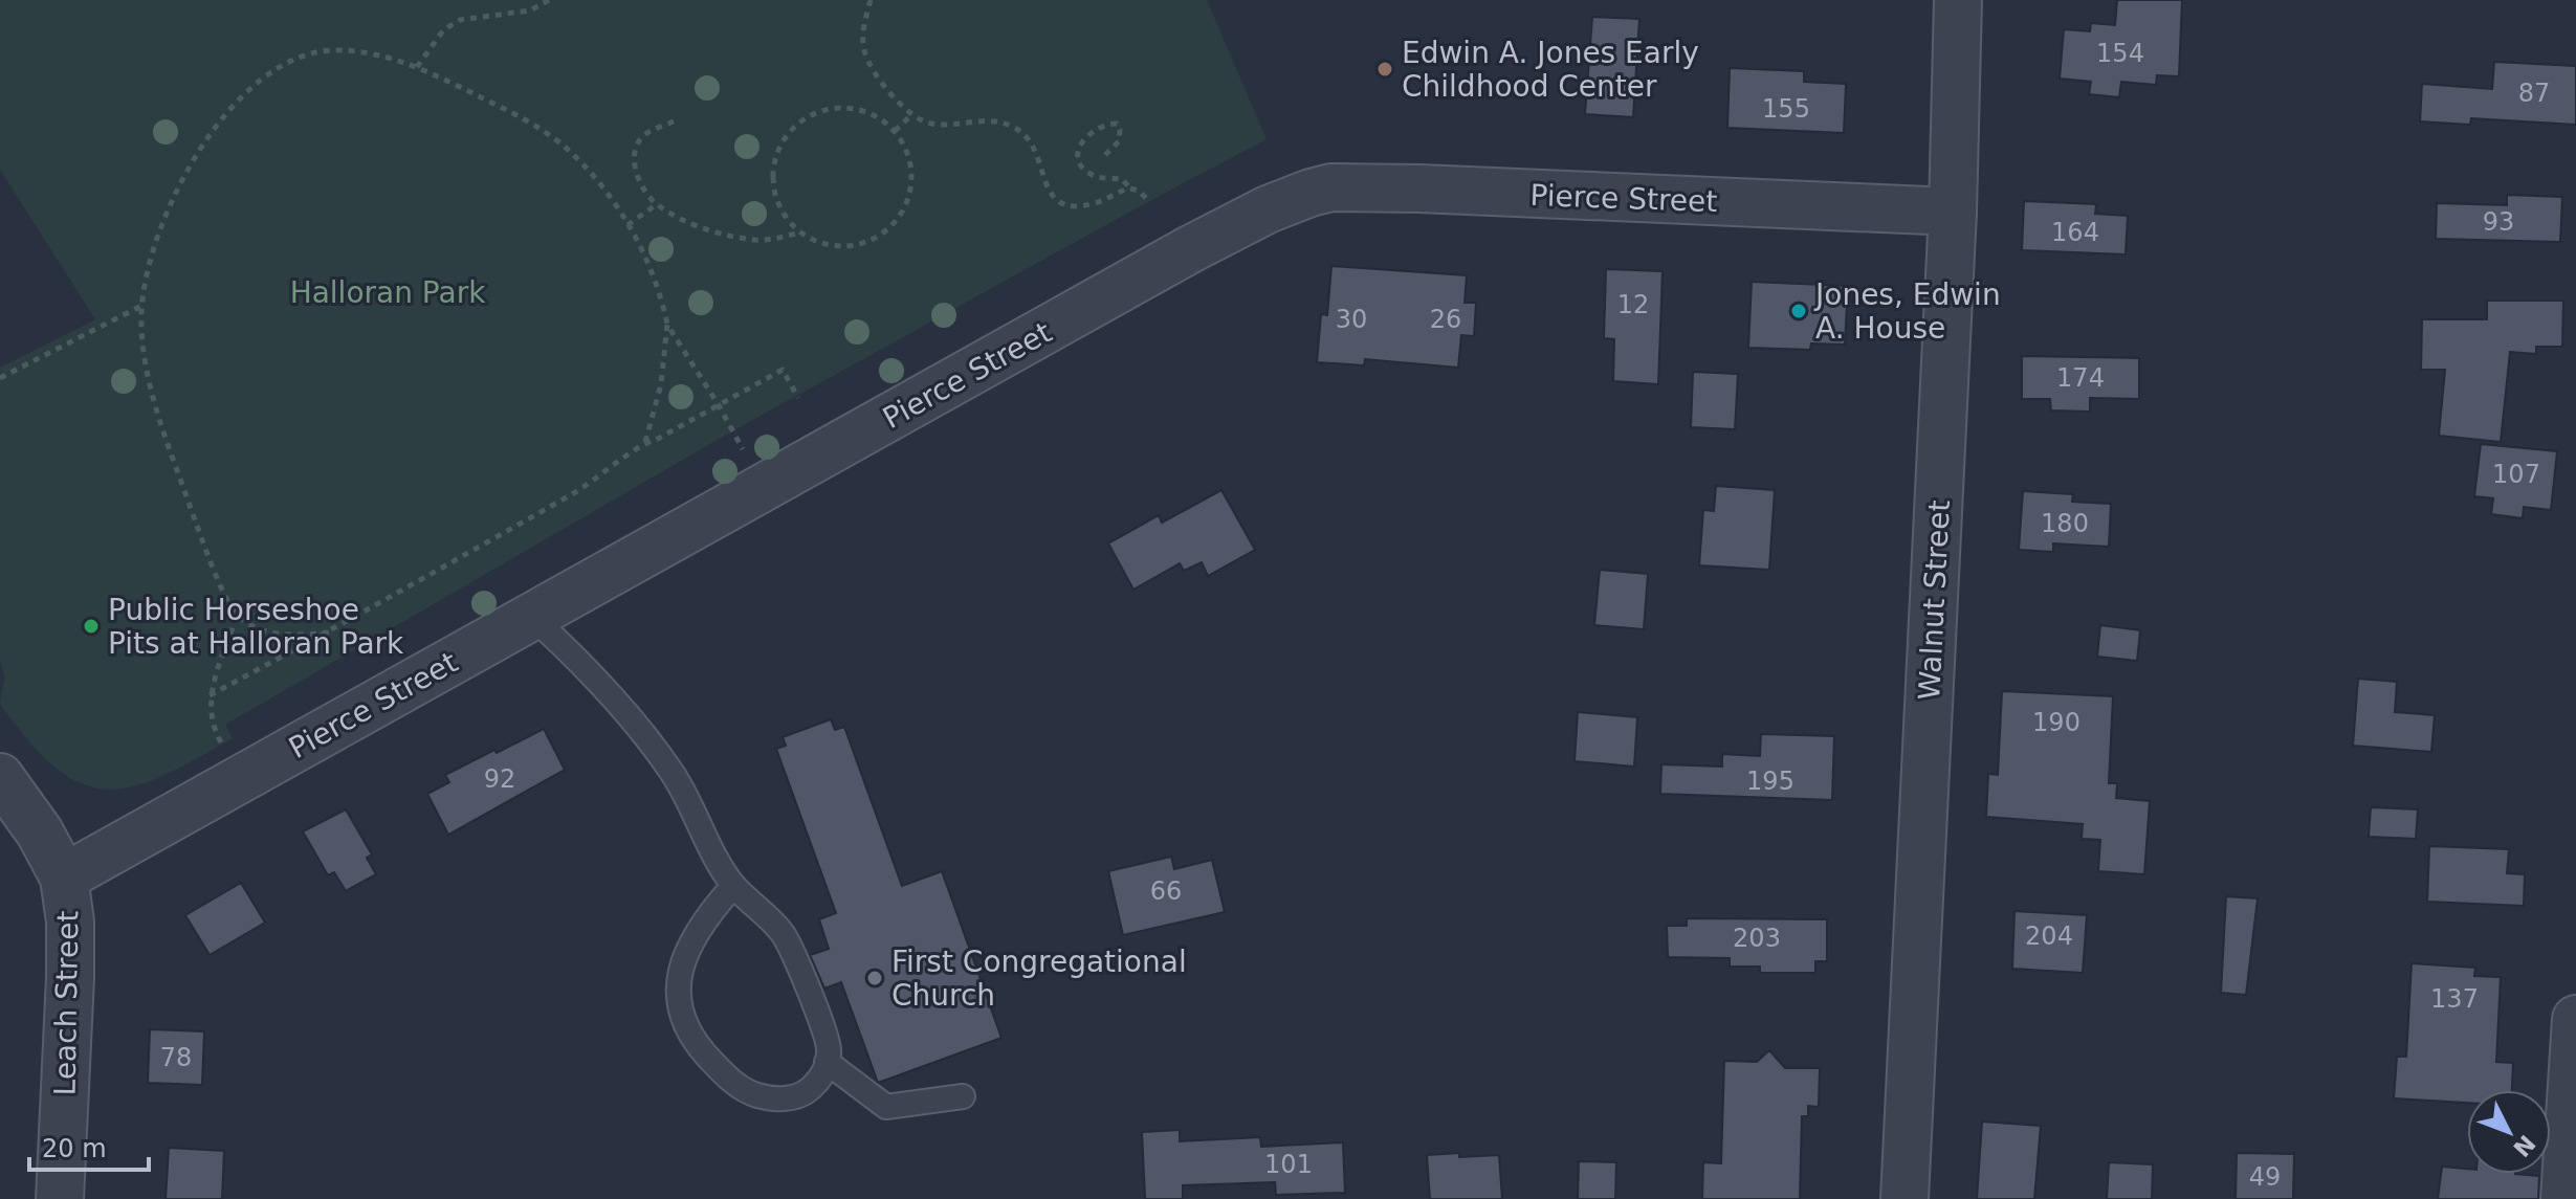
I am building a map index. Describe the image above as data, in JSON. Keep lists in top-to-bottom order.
{
  "streets": {
    "street": ["Pierce Street", "Walnut Street", "Leach Street"]
  },
  "crossings": [
    ["Pierce Street", "Walnut Street"],
    ["Pierce Street", "Leach Street"]
  ],
  "parks": ["Halloran Park"],
  "places": [
    "Edwin A. Jones Early Childhood Center",
    "Jones, Edwin A. House",
    "Public Horseshoe Pits at Halloran Park",
    "First Congregational Church"
  ],
  "house_numbers": [
    "154",
    "87",
    "155",
    "93",
    "164",
    "12",
    "30",
    "26",
    "174",
    "107",
    "180",
    "190",
    "92",
    "195",
    "66",
    "204",
    "203",
    "137",
    "78",
    "101",
    "49"
  ],
  "scale_bar": "20 m",
  "north": "bottom right"
}
